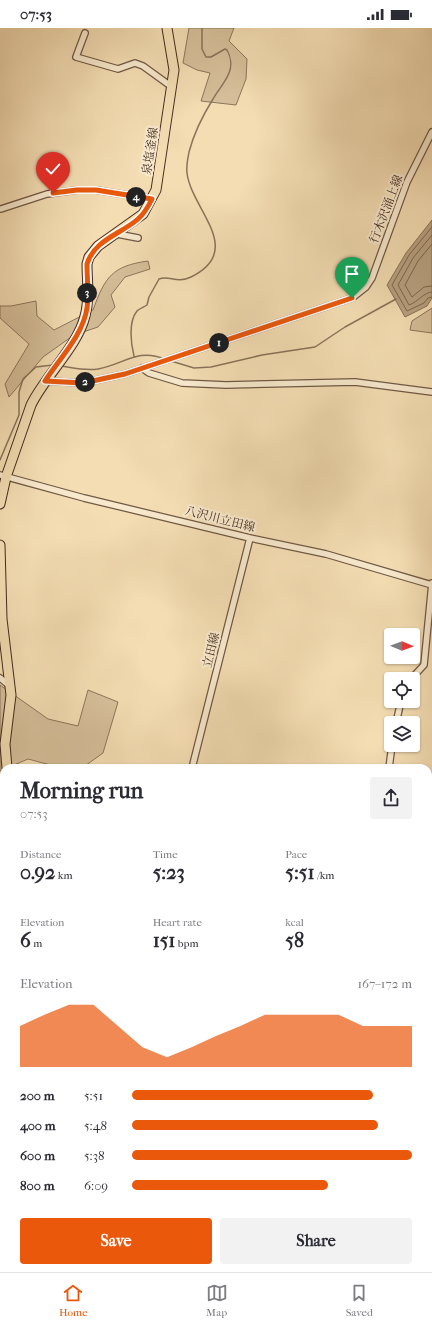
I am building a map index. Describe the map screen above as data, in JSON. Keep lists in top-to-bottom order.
{
  "streets": {
    "main road": ["泉塩釜線"],
    "street": ["行木沢涌上線", "八沢川立田線", "立田線"]
  },
  "crossings": [
    ["泉塩釜線", "行木沢涌上線"],
    ["八沢川立田線", "立田線"]
  ],
  "north": "right",
  "page": {
    "status": "07:53",
    "pins": [
      "4",
      "3",
      "1",
      "2"
    ],
    "heading": ["Morning run", "07:53"],
    "stats": [
      ["Distance", "0.92 km"],
      ["Time", "5:23"],
      ["Pace", "5:51 /km"],
      ["Elevation", "6 m"],
      ["Heart rate", "151 bpm"],
      ["kcal", "58"]
    ],
    "chart": ["Elevation", "167–172 m"],
    "list": [
      {
        "name": "200 m",
        "note": "5:51"
      },
      {
        "name": "400 m",
        "note": "5:48"
      },
      {
        "name": "600 m",
        "note": "5:38"
      },
      {
        "name": "800 m",
        "note": "6:09"
      }
    ],
    "buttons": ["Save", "Share"],
    "tabs": ["Home", "Map", "Saved"]
  }
}
